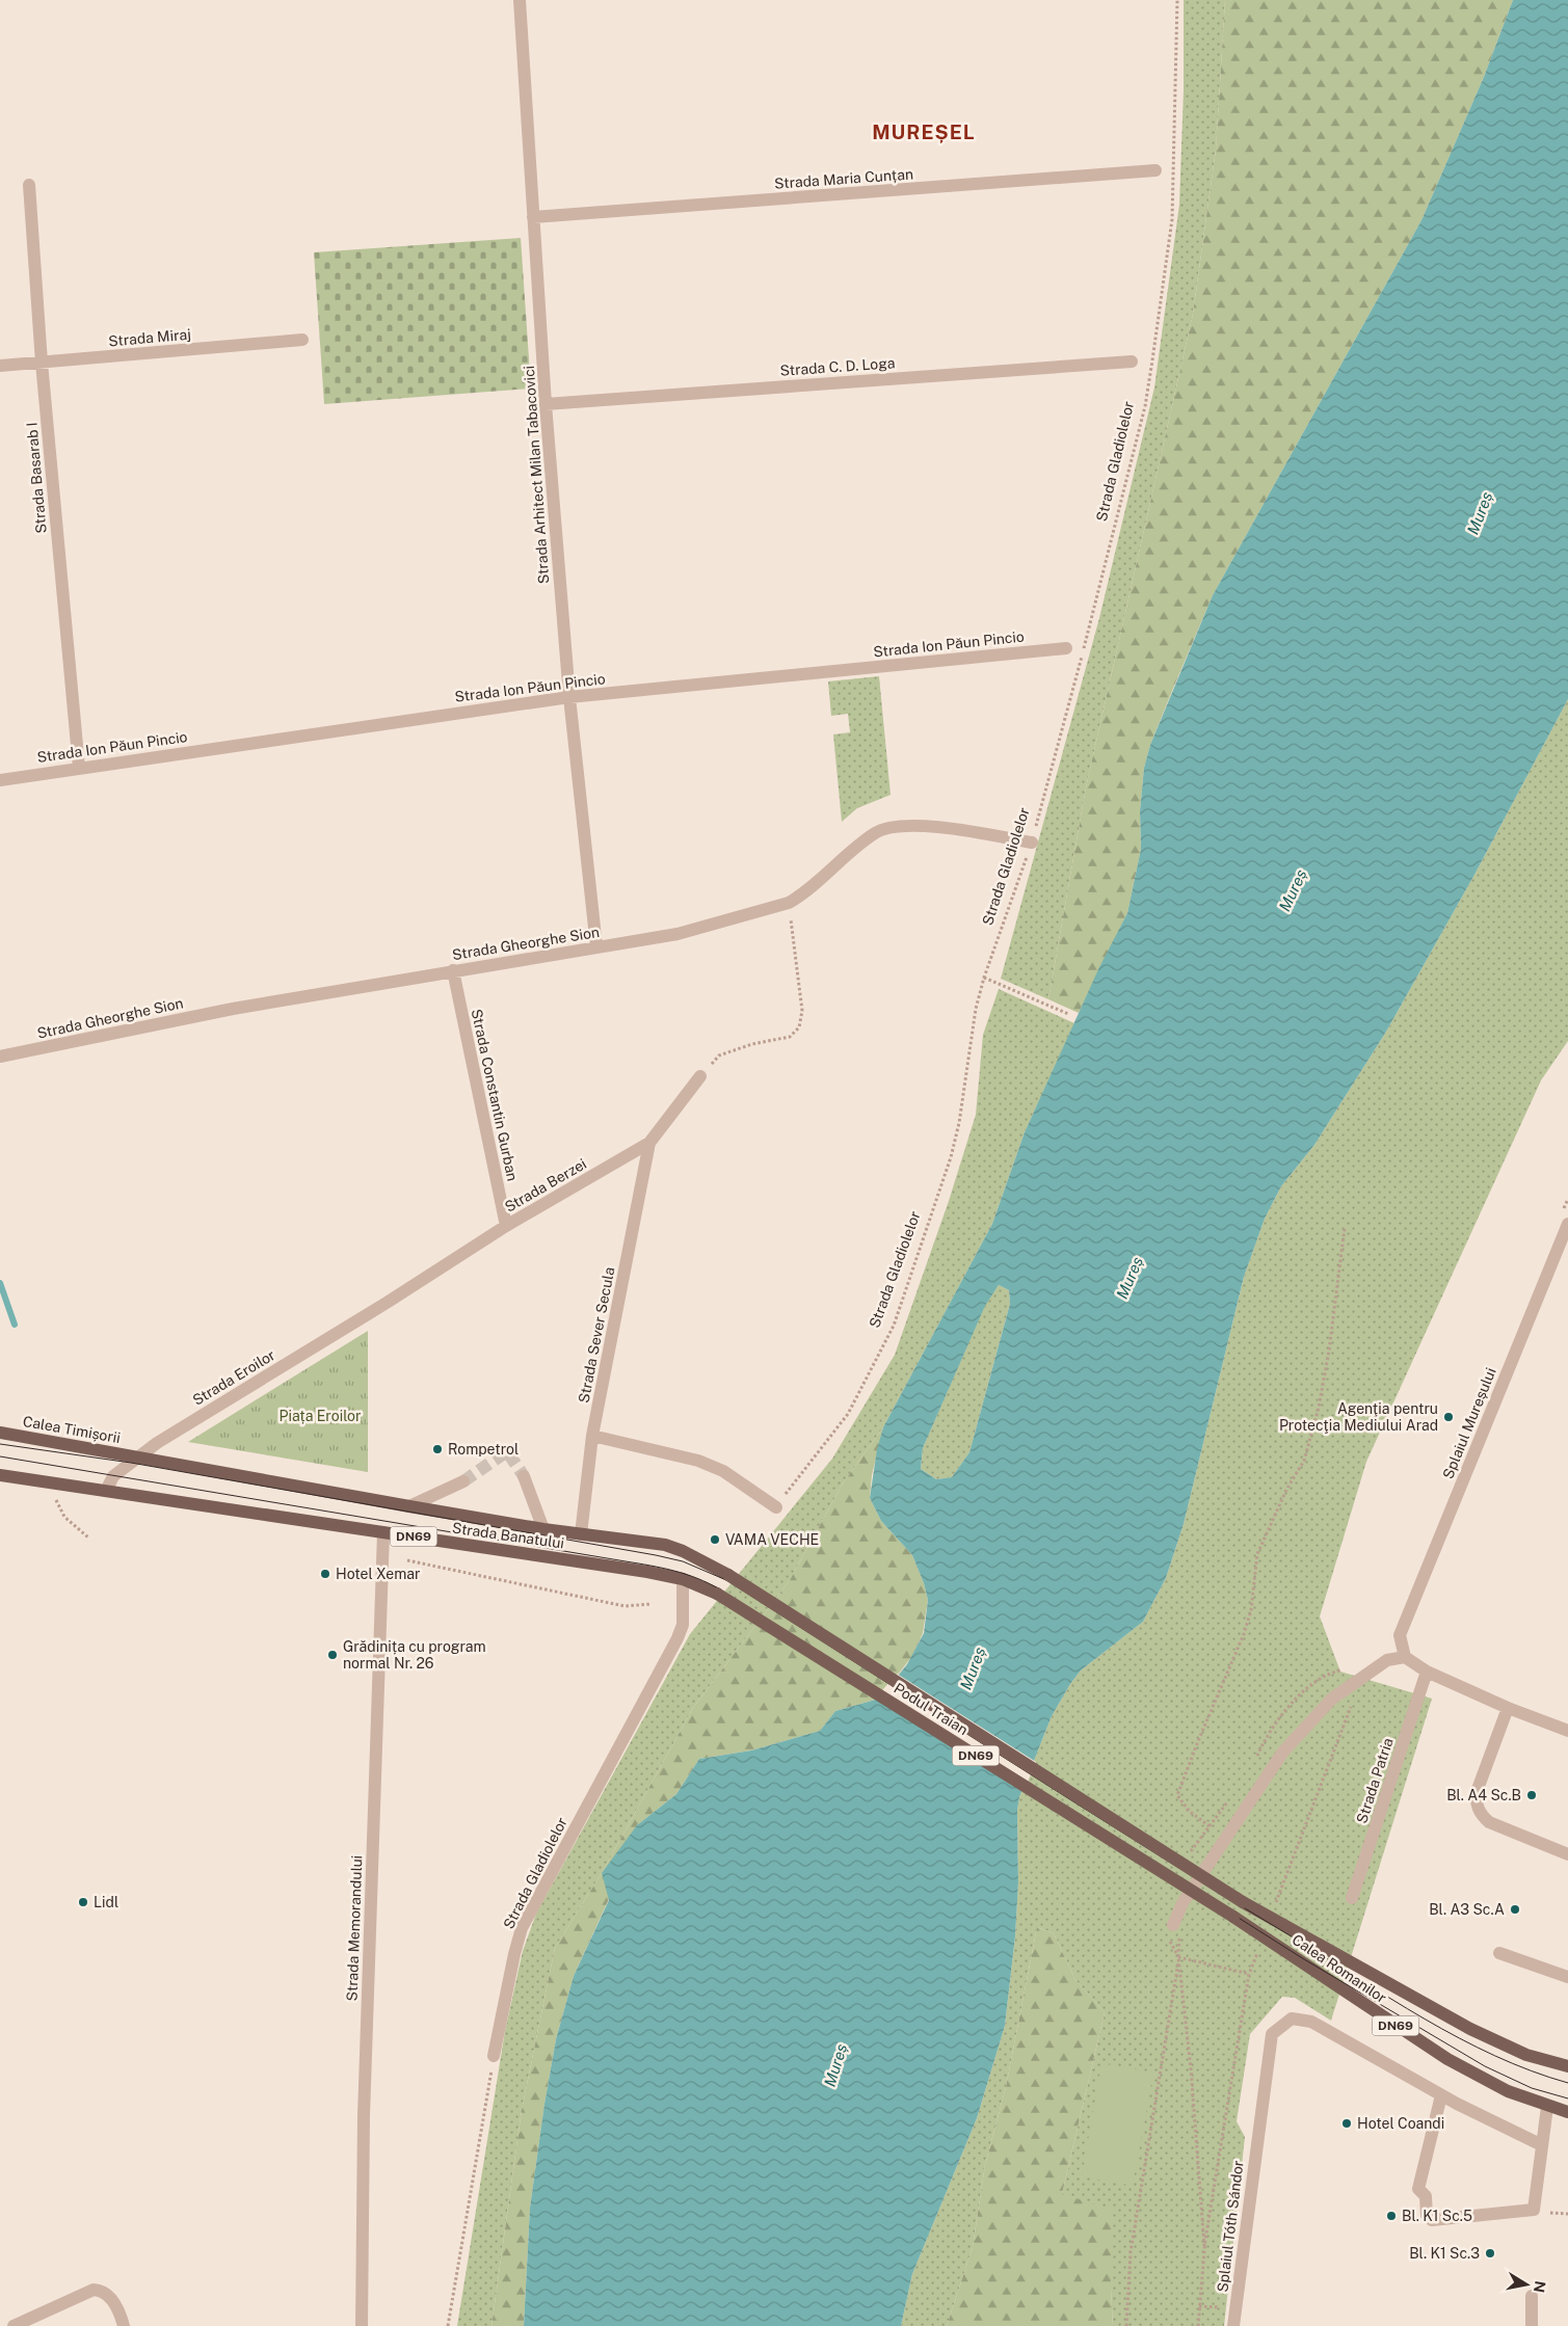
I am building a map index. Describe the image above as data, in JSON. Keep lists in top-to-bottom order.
{
  "streets": {
    "main road": [
      "Calea Timișorii",
      "Strada Banatului",
      "DN69",
      "Podul Traian",
      "Calea Romanilor"
    ],
    "street": [
      "Strada Maria Cunțan",
      "Strada Miraj",
      "Strada C. D. Loga",
      "Strada Gladiolelor",
      "Strada Arhitect Milan Tabacovici",
      "Strada Basarab I",
      "Strada Ion Păun Pincio",
      "Strada Gheorghe Sion",
      "Strada Constantin Gurban",
      "Strada Berzei",
      "Strada Sever Secula",
      "Strada Eroilor",
      "Splaiul Mureșului",
      "Strada Patria",
      "Strada Memorandului",
      "Splaiul Tóth Sándor"
    ]
  },
  "crossings": [
    ["Strada Maria Cunțan", "Strada Arhitect Milan Tabacovici"],
    ["Strada Miraj", "Strada Basarab I"],
    ["Strada C. D. Loga", "Strada Arhitect Milan Tabacovici"],
    ["Strada Gladiolelor", "Strada Gheorghe Sion"],
    ["Strada Gladiolelor", "Strada Banatului"],
    ["Strada Arhitect Milan Tabacovici", "Strada Ion Păun Pincio"],
    ["Strada Arhitect Milan Tabacovici", "Strada Gheorghe Sion"],
    ["Strada Basarab I", "Strada Ion Păun Pincio"],
    ["Strada Gheorghe Sion", "Strada Constantin Gurban"],
    ["Strada Constantin Gurban", "Strada Berzei"],
    ["Strada Berzei", "Strada Sever Secula"],
    ["Strada Berzei", "Strada Eroilor"],
    ["Strada Sever Secula", "Strada Banatului"],
    ["Strada Eroilor", "Calea Timișorii"],
    ["Strada Eroilor", "Strada Banatului"],
    ["Strada Eroilor", "DN69"],
    ["Calea Timișorii", "Strada Banatului"],
    ["Strada Banatului", "DN69"],
    ["Strada Banatului", "Podul Traian"],
    ["Strada Banatului", "Strada Memorandului"],
    ["Podul Traian", "Calea Romanilor"]
  ],
  "districts": ["MUREȘEL"],
  "water": ["Mureș"],
  "parks": ["Piața Eroilor"],
  "places": [
    "Agenţia pentru Protecţia Mediului Arad",
    "Rompetrol",
    "VAMA VECHE",
    "Hotel Xemar",
    "Grădinița cu program normal Nr. 26",
    "Bl. A4 Sc.B",
    "Lidl",
    "Bl. A3 Sc.A",
    "Hotel Coandi",
    "Bl. K1 Sc.5",
    "Bl. K1 Sc.3"
  ],
  "north": "right"
}
